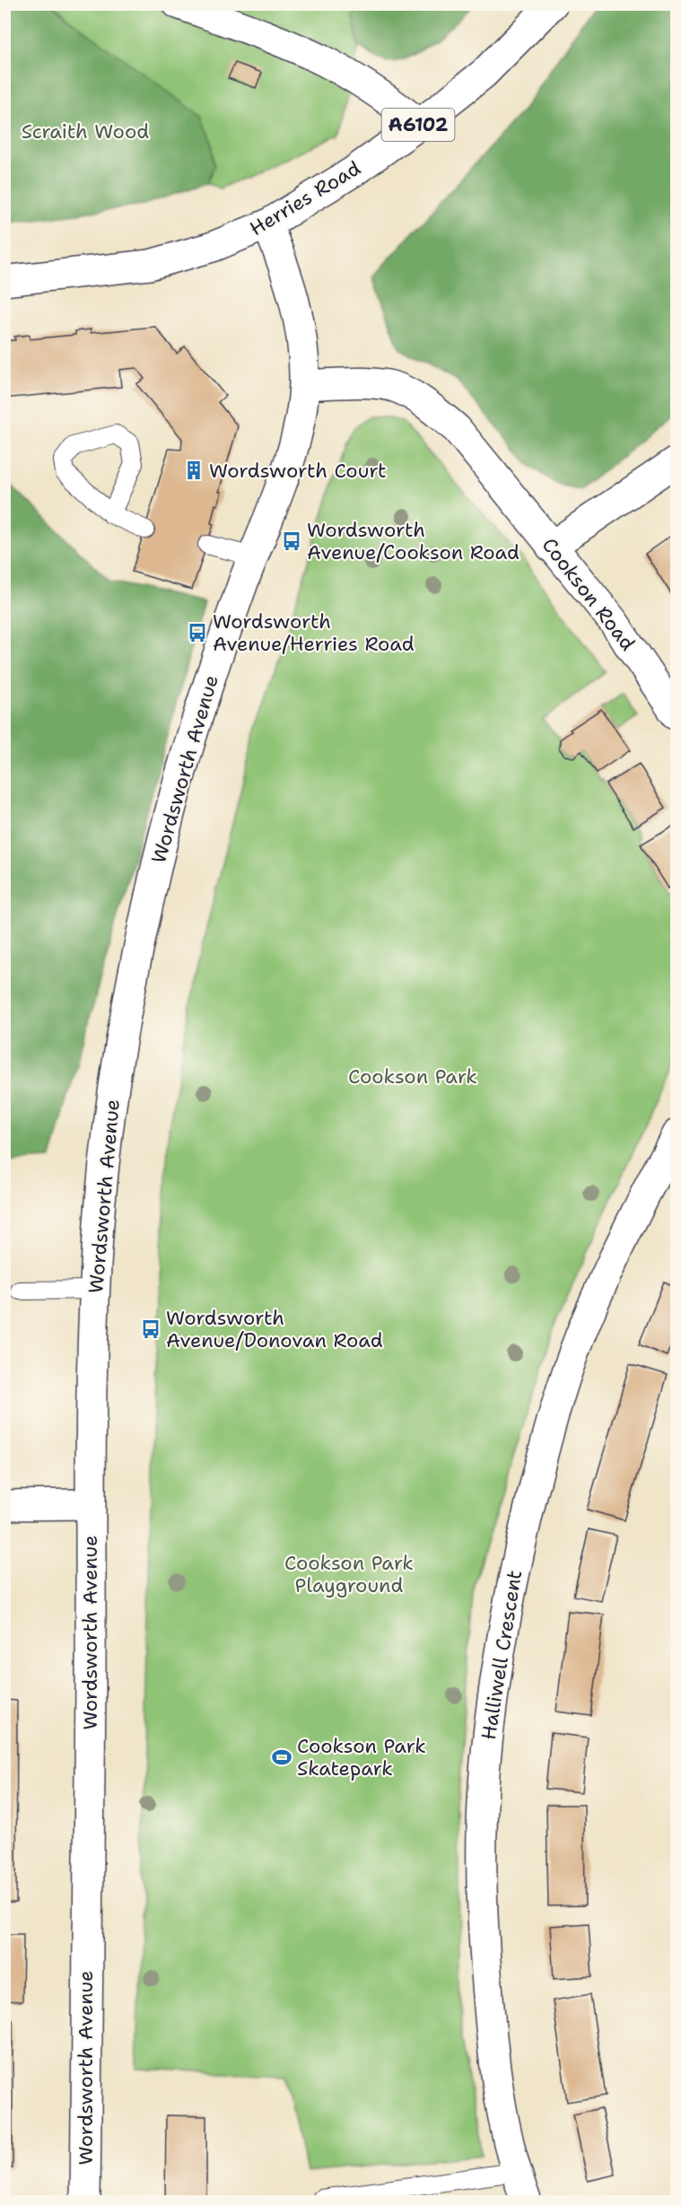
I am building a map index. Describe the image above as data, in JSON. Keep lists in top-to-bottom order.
{
  "streets": {
    "street": [
      "A6102",
      "Herries Road",
      "Cookson Road",
      "Wordsworth Avenue",
      "Halliwell Crescent"
    ]
  },
  "crossings": [
    ["Herries Road", "Wordsworth Avenue"],
    ["Cookson Road", "Wordsworth Avenue"]
  ],
  "parks": ["Scraith Wood", "Cookson Park", "Cookson Park Playground"],
  "places": {
    "building": ["Wordsworth Court"],
    "bus stop": ["Wordsworth Avenue/Cookson Road", "Wordsworth Avenue/Herries Road", "Wordsworth Avenue/Donovan Road"],
    "sports": ["Cookson Park Skatepark"]
  }
}
